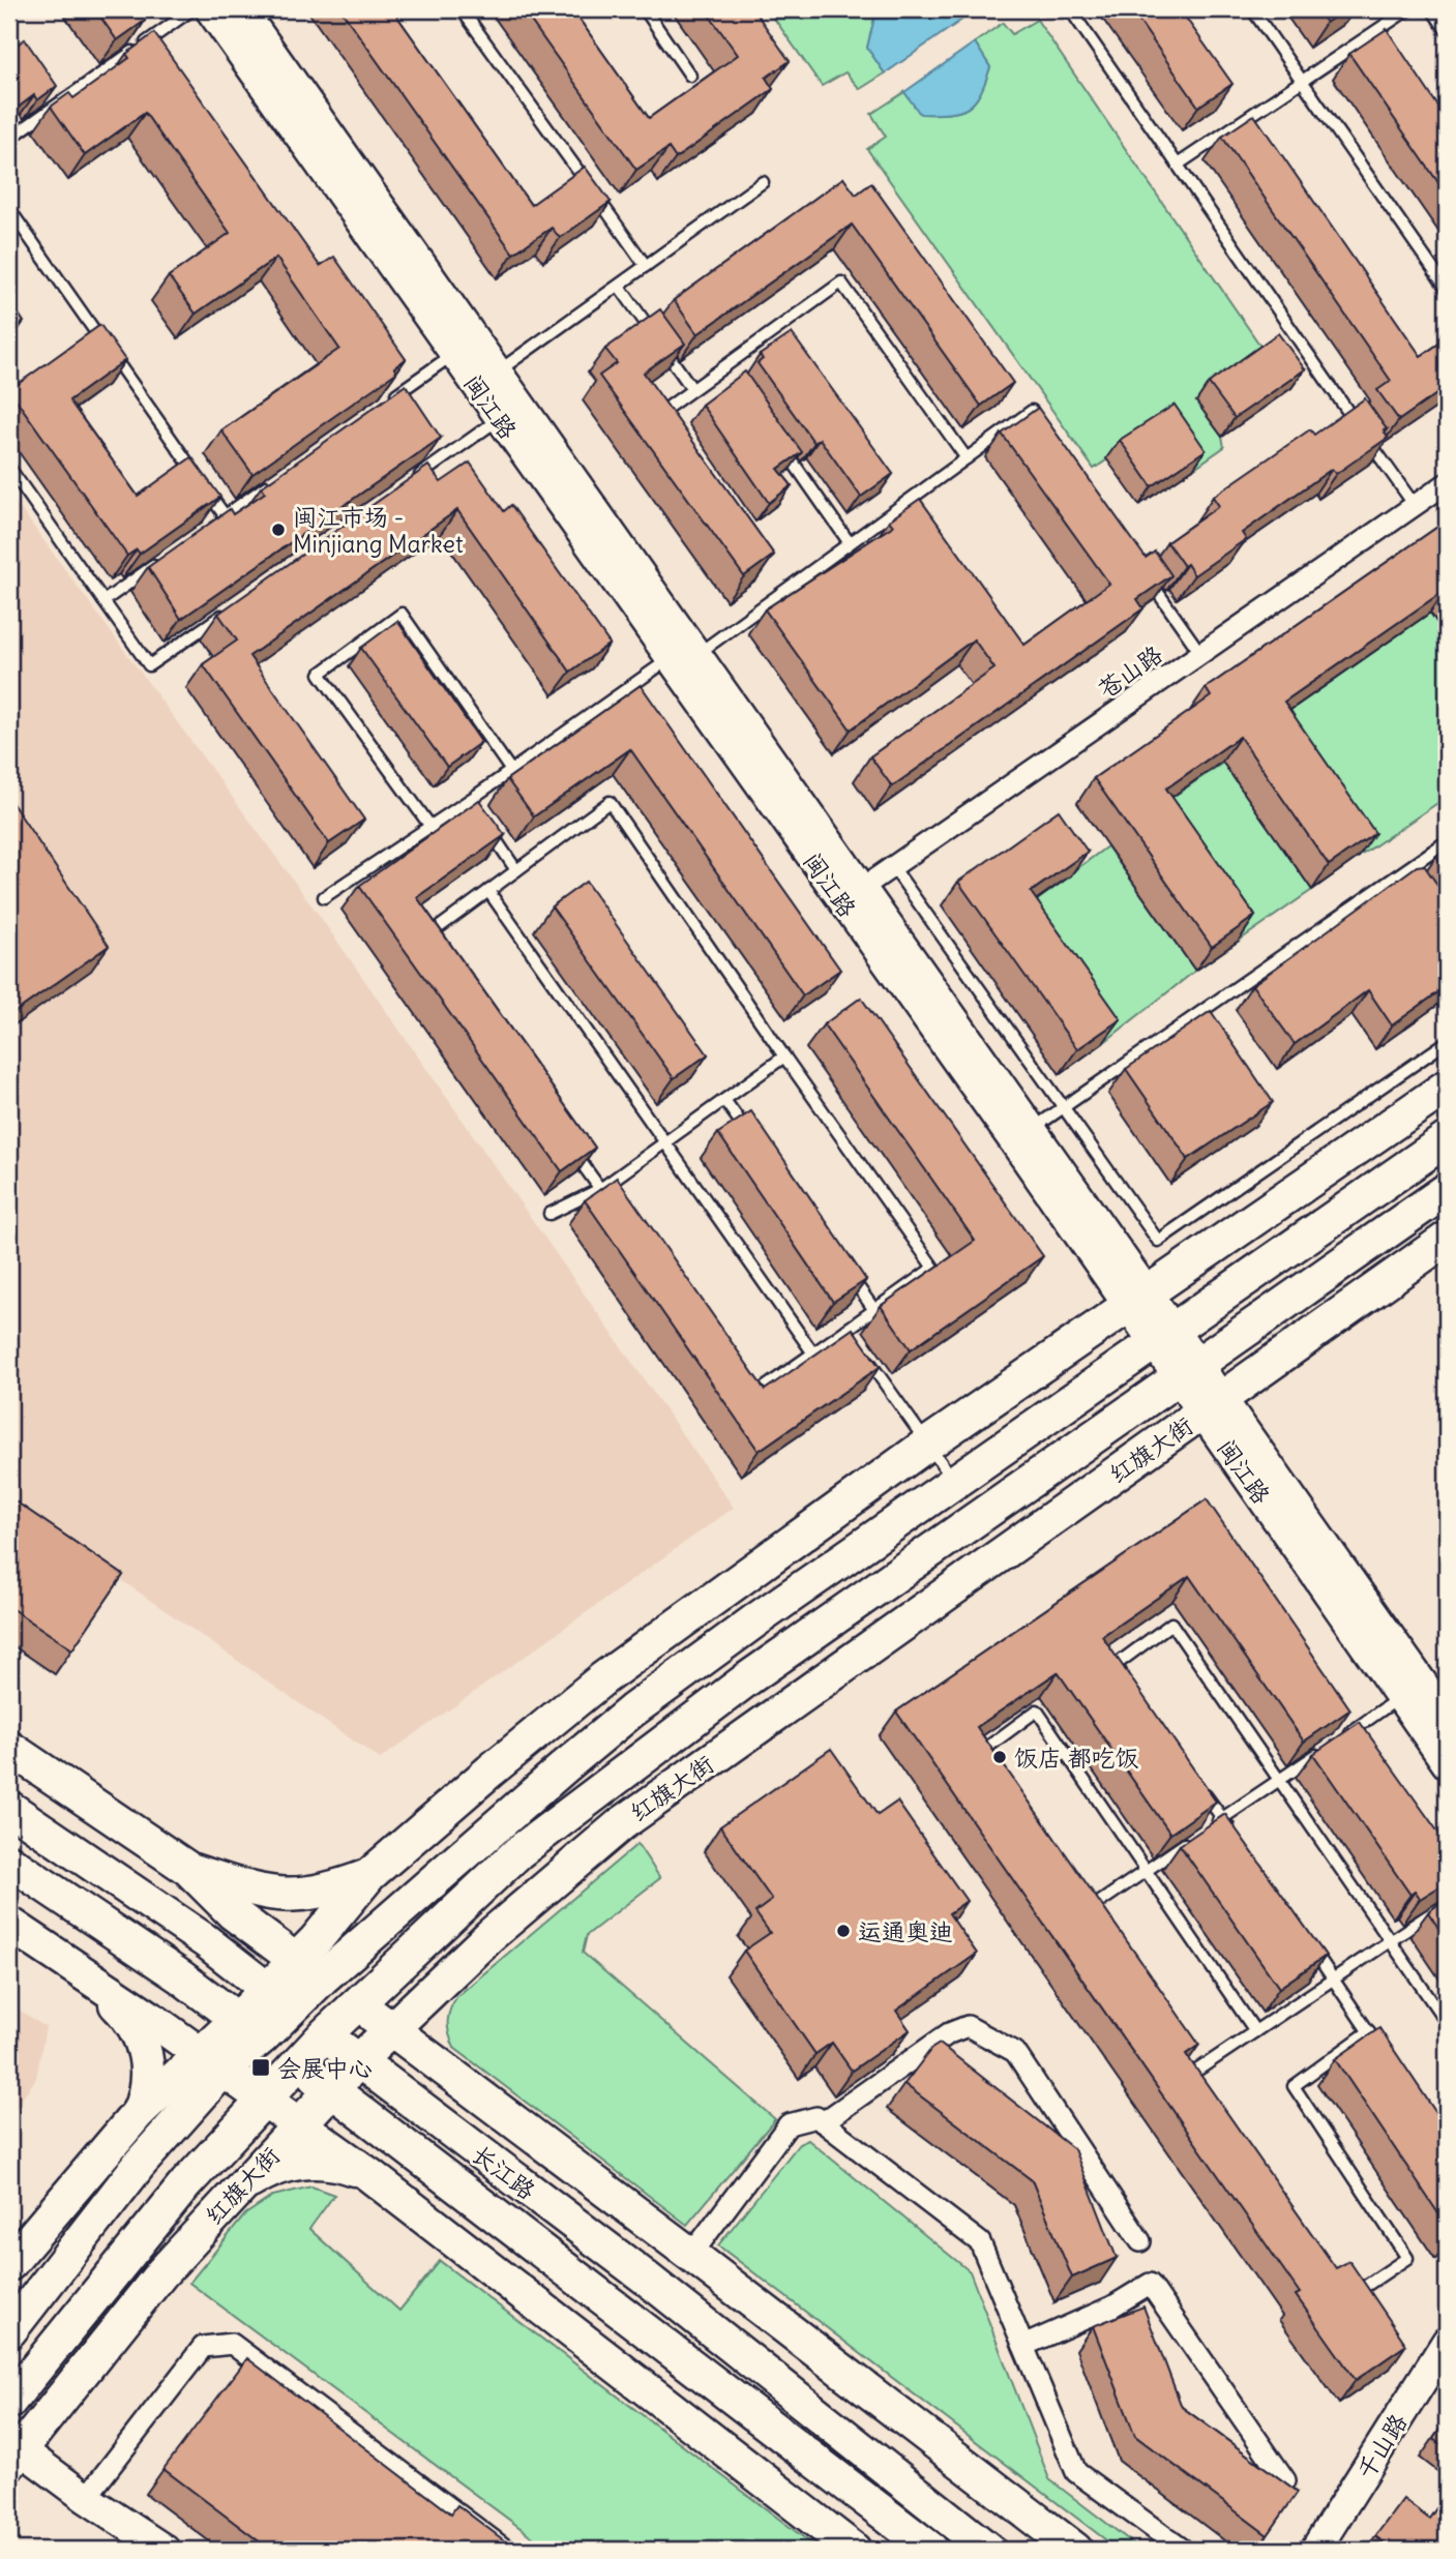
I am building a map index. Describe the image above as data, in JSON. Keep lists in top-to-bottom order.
{
  "streets": {
    "main road": [
      "闽江路",
      "红旗大街",
      "长江路",
      "千山路"
    ],
    "street": ["苍山路"]
  },
  "crossings": [
    ["闽江路", "苍山路"],
    ["闽江路", "红旗大街"],
    ["红旗大街", "长江路"]
  ],
  "places": {
    "other": ["闽江市场 - Minjiang Market", "饭店 都吃饭", "运通奥迪"],
    "transit": ["会展中心"]
  }
}
